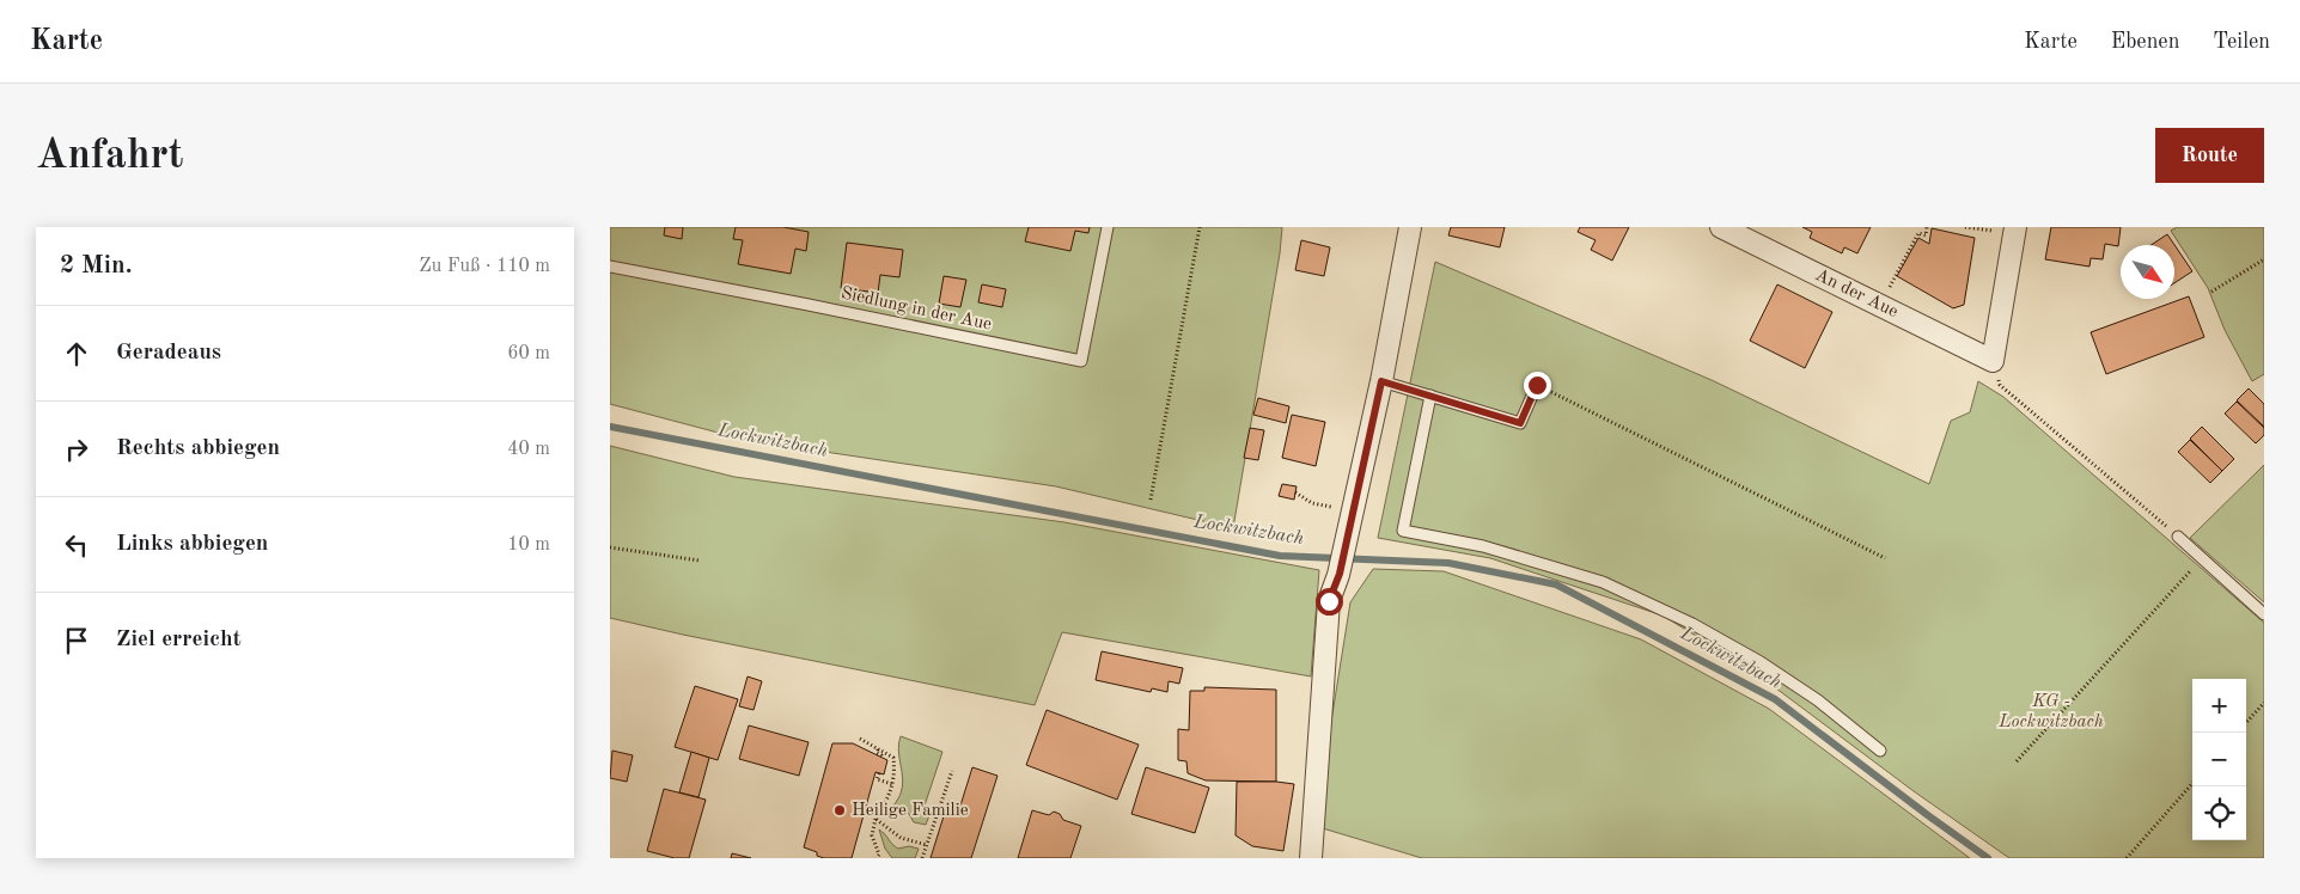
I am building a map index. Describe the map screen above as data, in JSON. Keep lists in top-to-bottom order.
{
  "streets": {
    "street": ["An der Aue"],
    "lane": ["Siedlung in der Aue"]
  },
  "water": ["Lockwitzbach"],
  "parks": ["KG - Lockwitzbach"],
  "places": ["Heilige Familie"],
  "north": "bottom right",
  "page": {
    "header": "Karte",
    "nav": ["Karte", "Ebenen", "Teilen"],
    "buttons": "Route",
    "title": "Anfahrt",
    "heading": ["2 Min.", "Zu Fuß · 110 m"],
    "list": [
      ["Geradeaus", "60 m"],
      ["Rechts abbiegen", "40 m"],
      ["Links abbiegen", "10 m"],
      "Ziel erreicht"
    ],
    "map_buttons": ["+", "−"]
  }
}
